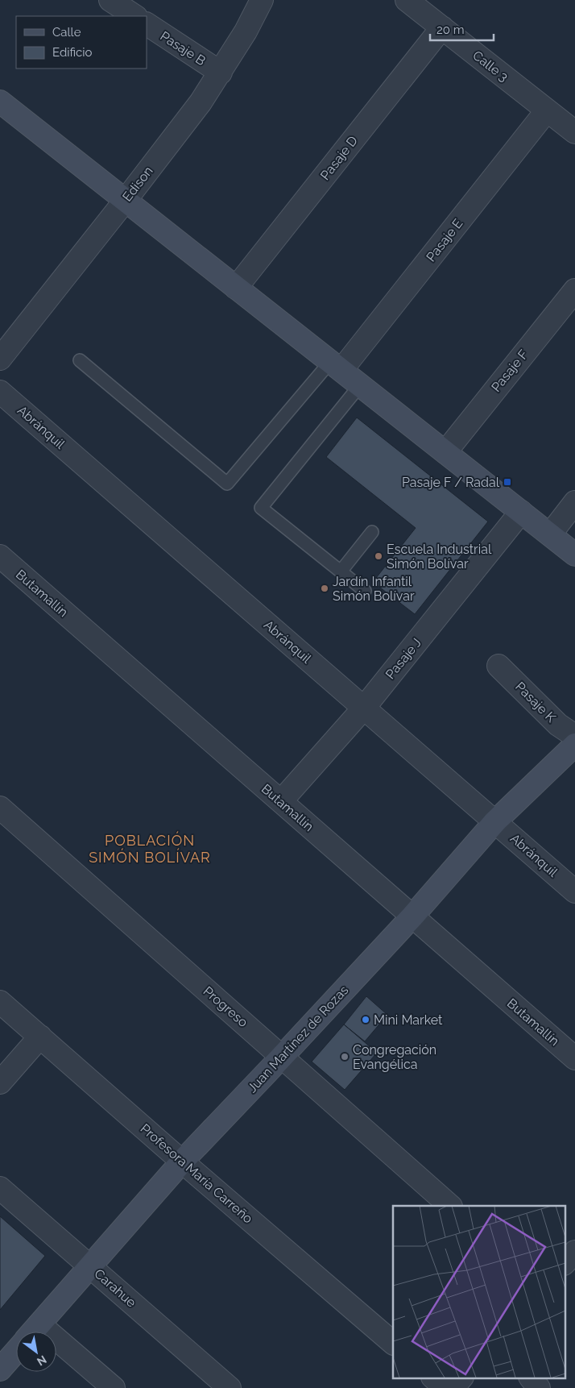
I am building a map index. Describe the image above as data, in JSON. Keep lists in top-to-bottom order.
{
  "streets": {
    "street": [
      "Pasaje B",
      "Calle 3",
      "Pasaje D",
      "Edison",
      "Pasaje E",
      "Pasaje F",
      "Abránquil",
      "Butamallín",
      "Pasaje J",
      "Pasaje K",
      "Progreso",
      "Juan Martínez de Rozas",
      "Profesora María Carreño",
      "Carahue"
    ]
  },
  "crossings": [
    ["Pasaje B", "Edison"],
    ["Calle 3", "Pasaje D"],
    ["Calle 3", "Pasaje E"],
    ["Abránquil", "Pasaje J"],
    ["Abránquil", "Juan Martínez de Rozas"],
    ["Butamallín", "Pasaje J"],
    ["Butamallín", "Juan Martínez de Rozas"],
    ["Progreso", "Juan Martínez de Rozas"],
    ["Juan Martínez de Rozas", "Profesora María Carreño"],
    ["Juan Martínez de Rozas", "Carahue"]
  ],
  "districts": ["POBLACIÓN SIMÓN BOLÍVAR"],
  "places": {
    "transit": ["Pasaje F / Radal"],
    "other": [
      "Escuela Industrial Simón Bolívar",
      "Jardín Infantil Simón Bolívar",
      "Mini Market",
      "Congregación Evangélica"
    ]
  },
  "legend": ["Calle", "Edificio"],
  "scale_bar": "20 m",
  "north": "bottom right"
}
